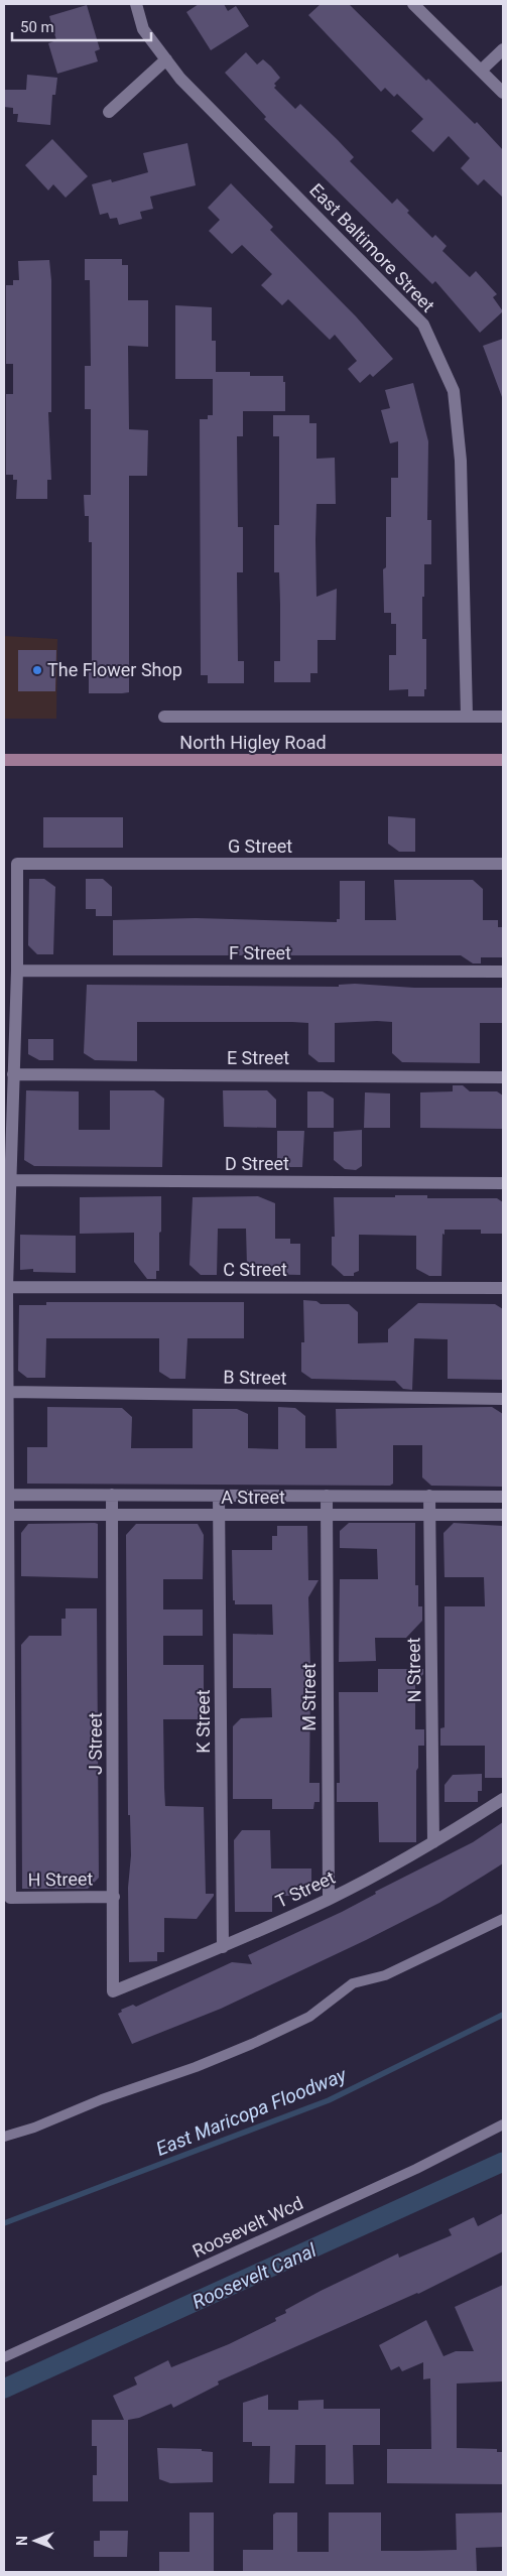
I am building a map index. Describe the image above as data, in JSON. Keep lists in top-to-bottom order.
{
  "streets": {
    "main road": ["North Higley Road"],
    "street": [
      "East Baltimore Street",
      "G Street",
      "F Street",
      "E Street",
      "D Street",
      "C Street",
      "B Street",
      "A Street",
      "N Street",
      "M Street",
      "K Street",
      "J Street",
      "H Street",
      "T Street"
    ],
    "lane": ["Roosevelt Wcd"]
  },
  "crossings": [
    ["East Baltimore Street", "North Higley Road"],
    ["G Street", "F Street"],
    ["A Street", "N Street"],
    ["A Street", "M Street"],
    ["A Street", "K Street"],
    ["A Street", "J Street"],
    ["A Street", "H Street"],
    ["N Street", "T Street"],
    ["M Street", "T Street"],
    ["K Street", "T Street"],
    ["J Street", "H Street"],
    ["J Street", "T Street"]
  ],
  "water": ["East Maricopa Floodway", "Roosevelt Canal"],
  "places": ["The Flower Shop"],
  "scale_bar": "50 m",
  "north": "left"
}
